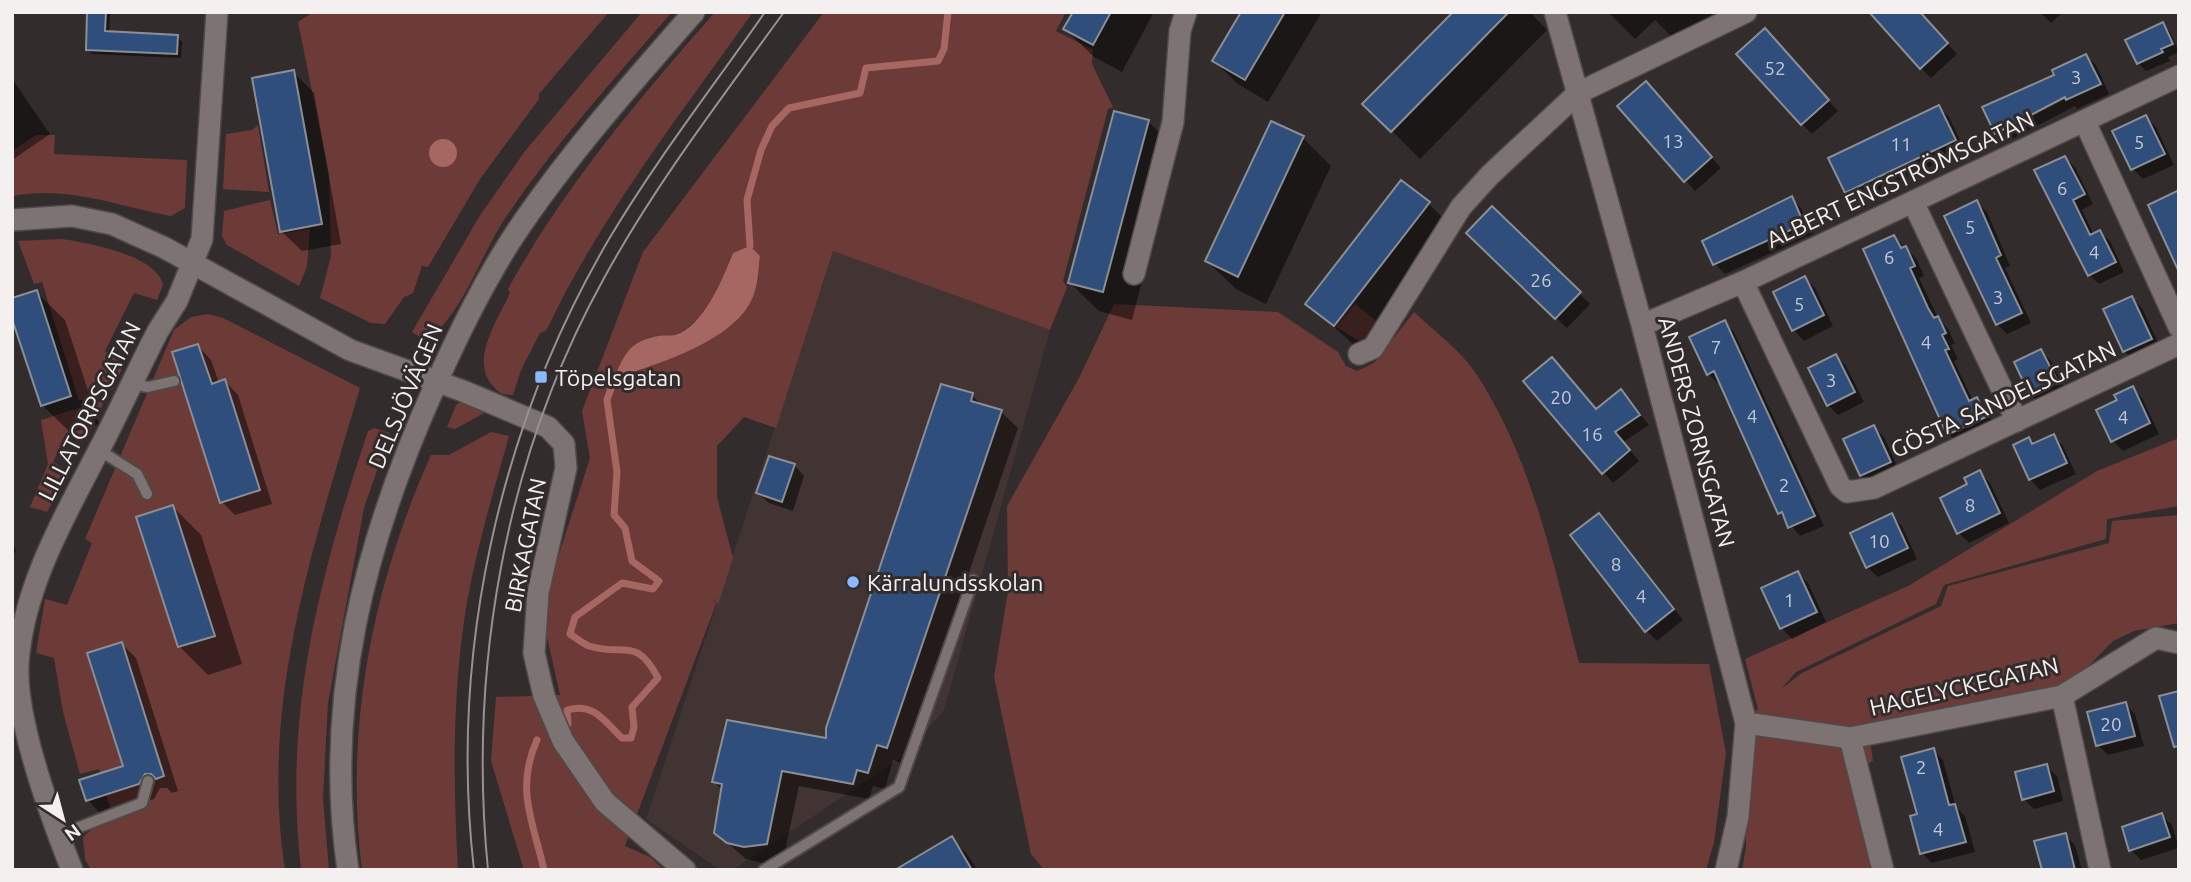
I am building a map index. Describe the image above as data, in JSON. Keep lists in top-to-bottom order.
{
  "streets": {
    "street": [
      "ALBERT ENGSTRÖMSGATAN",
      "DELSJÖVÄGEN",
      "GÖSTA SANDELSGATAN",
      "LILLATORPSGATAN",
      "ANDERS ZORNSGATAN",
      "BIRKAGATAN",
      "HAGELYCKEGATAN"
    ]
  },
  "crossings": [
    ["ALBERT ENGSTRÖMSGATAN", "GÖSTA SANDELSGATAN"],
    ["ALBERT ENGSTRÖMSGATAN", "ANDERS ZORNSGATAN"],
    ["DELSJÖVÄGEN", "BIRKAGATAN"],
    ["ANDERS ZORNSGATAN", "HAGELYCKEGATAN"]
  ],
  "places": {
    "transit": ["Töpelsgatan"],
    "other": ["Kärralundsskolan"]
  },
  "house_numbers": [
    "52",
    "3",
    "13",
    "5",
    "11",
    "6",
    "5",
    "4",
    "6",
    "26",
    "3",
    "5",
    "4",
    "7",
    "3",
    "20",
    "4",
    "4",
    "16",
    "2",
    "8",
    "10",
    "8",
    "4",
    "1",
    "20",
    "2",
    "4"
  ],
  "north": "bottom right"
}
